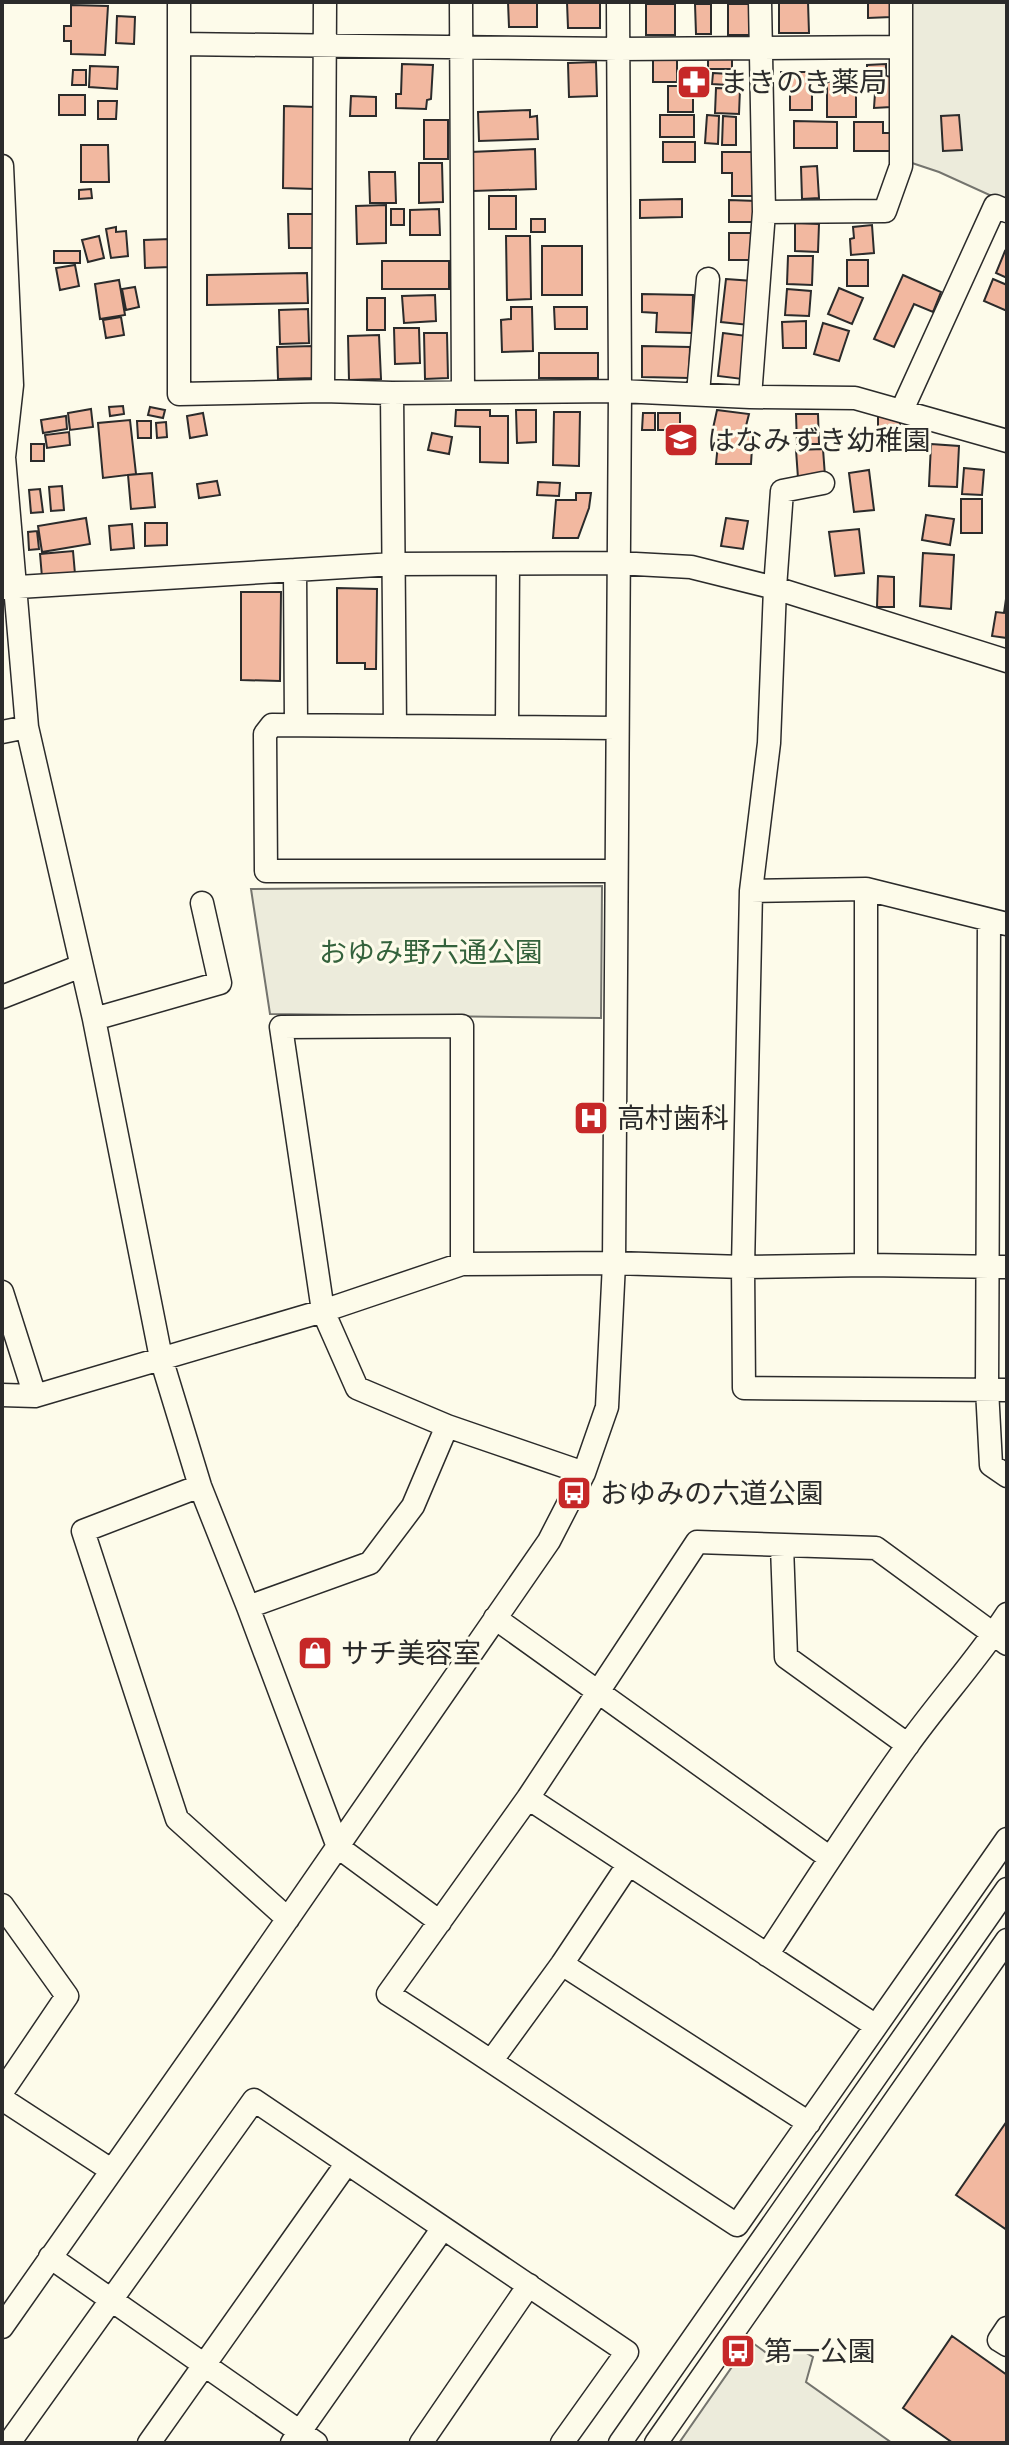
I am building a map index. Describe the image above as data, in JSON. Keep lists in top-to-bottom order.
{
  "parks": ["おゆみ野六通公園"],
  "places": {
    "pharmacy": ["まきのき薬局"],
    "school or university": ["はなみずき幼稚園"],
    "hospital": ["高村歯科"],
    "bus stop": ["おゆみの六道公園", "第一公園"],
    "shop": ["サチ美容室"]
  }
}
